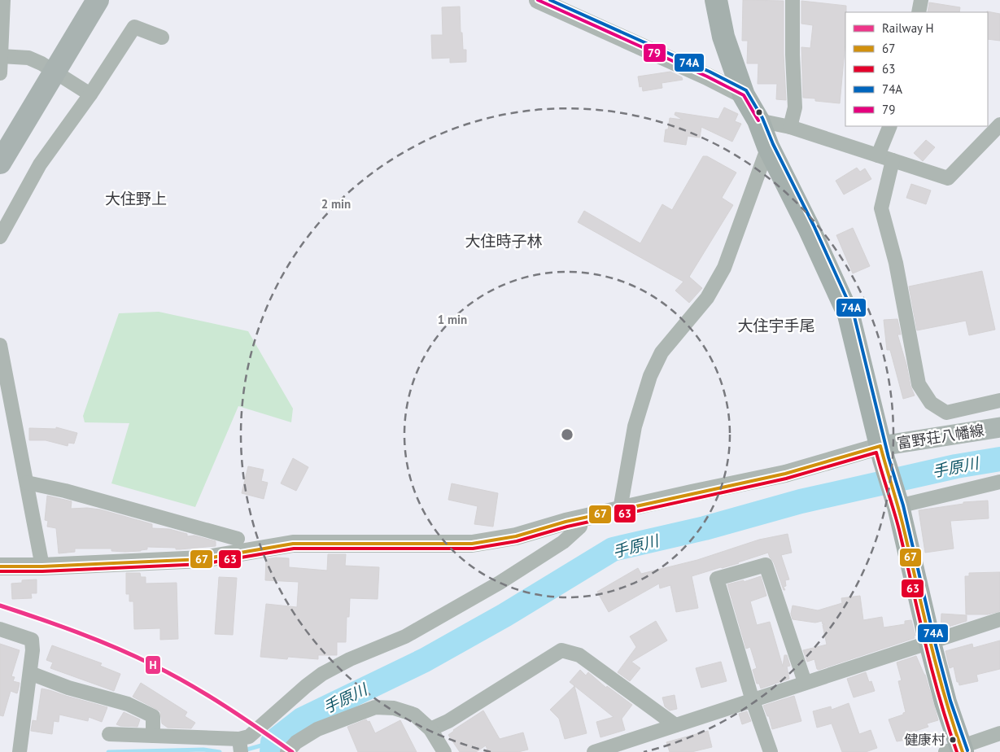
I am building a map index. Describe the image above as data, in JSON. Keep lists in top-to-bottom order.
{
  "streets": {
    "main road": ["富野荘八幡線"]
  },
  "districts": ["大住野上", "大住時子林", "大住宇手尾"],
  "water": ["手原川"],
  "places": ["健康村"],
  "lines": [
    "transit line 74A",
    "transit line 79",
    "transit line 67",
    "transit line 63",
    "rail line H"
  ],
  "legend": [
    "Railway H",
    "67",
    "63",
    "74A",
    "79"
  ],
  "rings": ["2 min", "1 min"]
}
